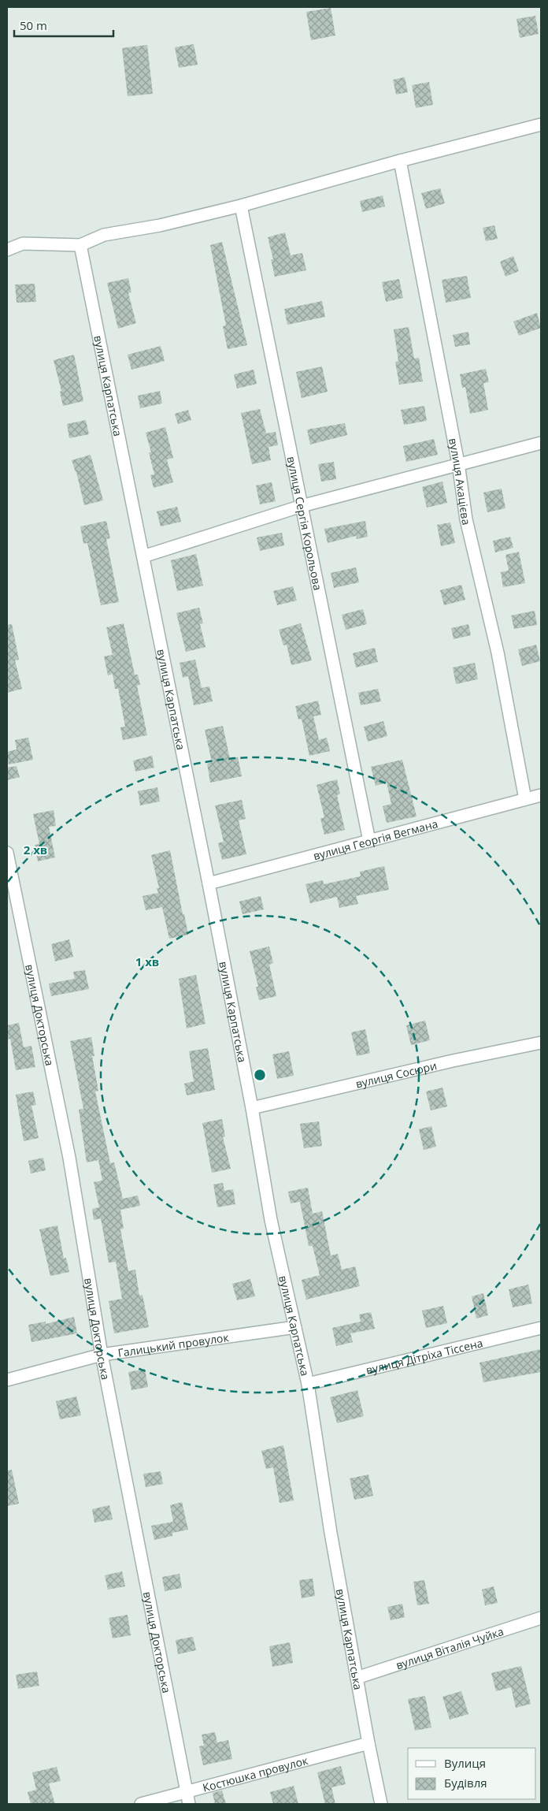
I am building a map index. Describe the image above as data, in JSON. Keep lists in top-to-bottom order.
{
  "streets": {
    "street": [
      "вулиця Карпатська",
      "вулиця Акацієва",
      "вулиця Сергія Корольова",
      "вулиця Георгія Вегмана",
      "вулиця Докторська",
      "вулиця Сосюри",
      "Галицький провулок",
      "вулиця Дітріха Тіссена",
      "вулиця Віталія Чуйка",
      "Костюшка провулок"
    ]
  },
  "crossings": [
    ["вулиця Карпатська", "вулиця Георгія Вегмана"],
    ["вулиця Карпатська", "вулиця Сосюри"],
    ["вулиця Карпатська", "Галицький провулок"],
    ["вулиця Карпатська", "вулиця Дітріха Тіссена"],
    ["вулиця Карпатська", "вулиця Віталія Чуйка"],
    ["вулиця Карпатська", "Костюшка провулок"],
    ["вулиця Акацієва", "вулиця Георгія Вегмана"],
    ["вулиця Сергія Корольова", "вулиця Георгія Вегмана"],
    ["вулиця Докторська", "Галицький провулок"],
    ["вулиця Докторська", "Костюшка провулок"]
  ],
  "legend": ["Вулиця", "Будівля"],
  "scale_bar": "50 m",
  "rings": ["2 хв", "1 хв"]
}
